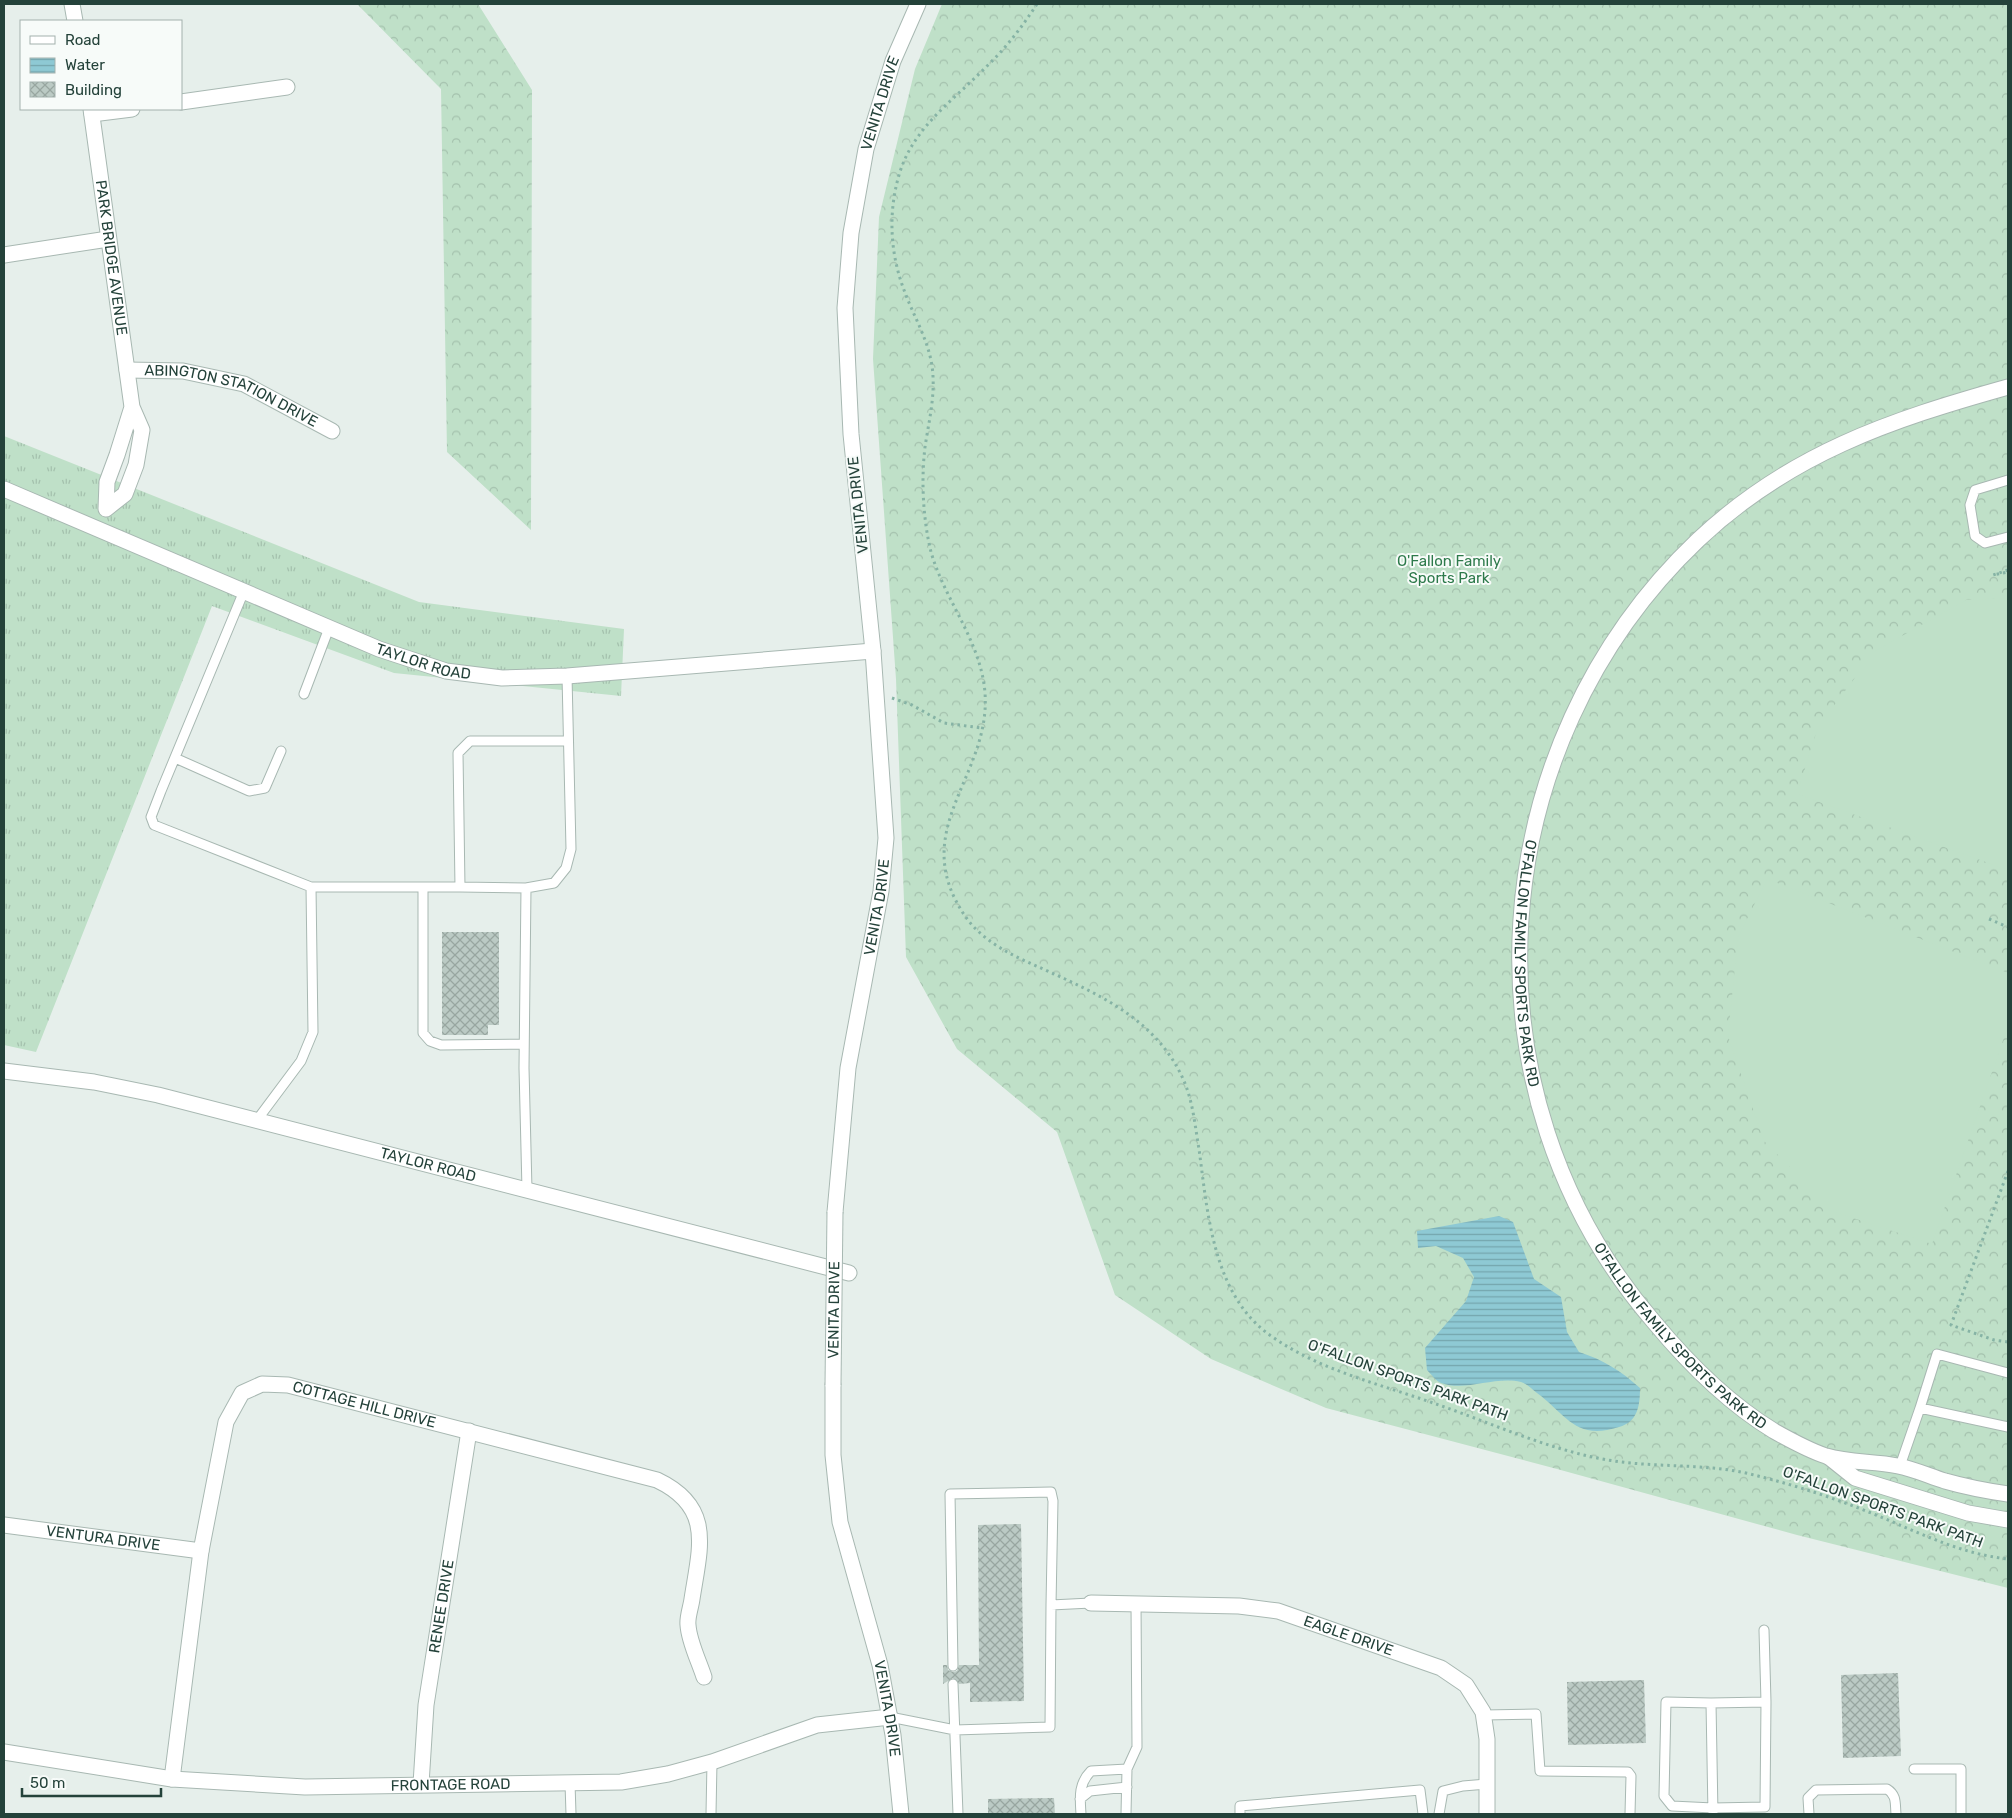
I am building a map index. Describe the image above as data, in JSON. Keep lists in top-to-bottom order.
{
  "streets": {
    "street": [
      "VENITA DRIVE",
      "PARK BRIDGE AVENUE",
      "ABINGTON STATION DRIVE",
      "TAYLOR ROAD",
      "O'FALLON FAMILY SPORTS PARK RD",
      "COTTAGE HILL DRIVE",
      "VENTURA DRIVE",
      "RENEE DRIVE",
      "EAGLE DRIVE",
      "FRONTAGE ROAD"
    ],
    "path": ["O'FALLON SPORTS PARK PATH"]
  },
  "crossings": [
    ["VENITA DRIVE", "TAYLOR ROAD"],
    ["VENITA DRIVE", "FRONTAGE ROAD"],
    ["PARK BRIDGE AVENUE", "ABINGTON STATION DRIVE"],
    ["PARK BRIDGE AVENUE", "TAYLOR ROAD"],
    ["COTTAGE HILL DRIVE", "VENTURA DRIVE"],
    ["COTTAGE HILL DRIVE", "RENEE DRIVE"],
    ["COTTAGE HILL DRIVE", "FRONTAGE ROAD"],
    ["RENEE DRIVE", "FRONTAGE ROAD"]
  ],
  "parks": ["O'Fallon Family Sports Park"],
  "legend": ["Road", "Water", "Building"],
  "scale_bar": "50 m"
}
